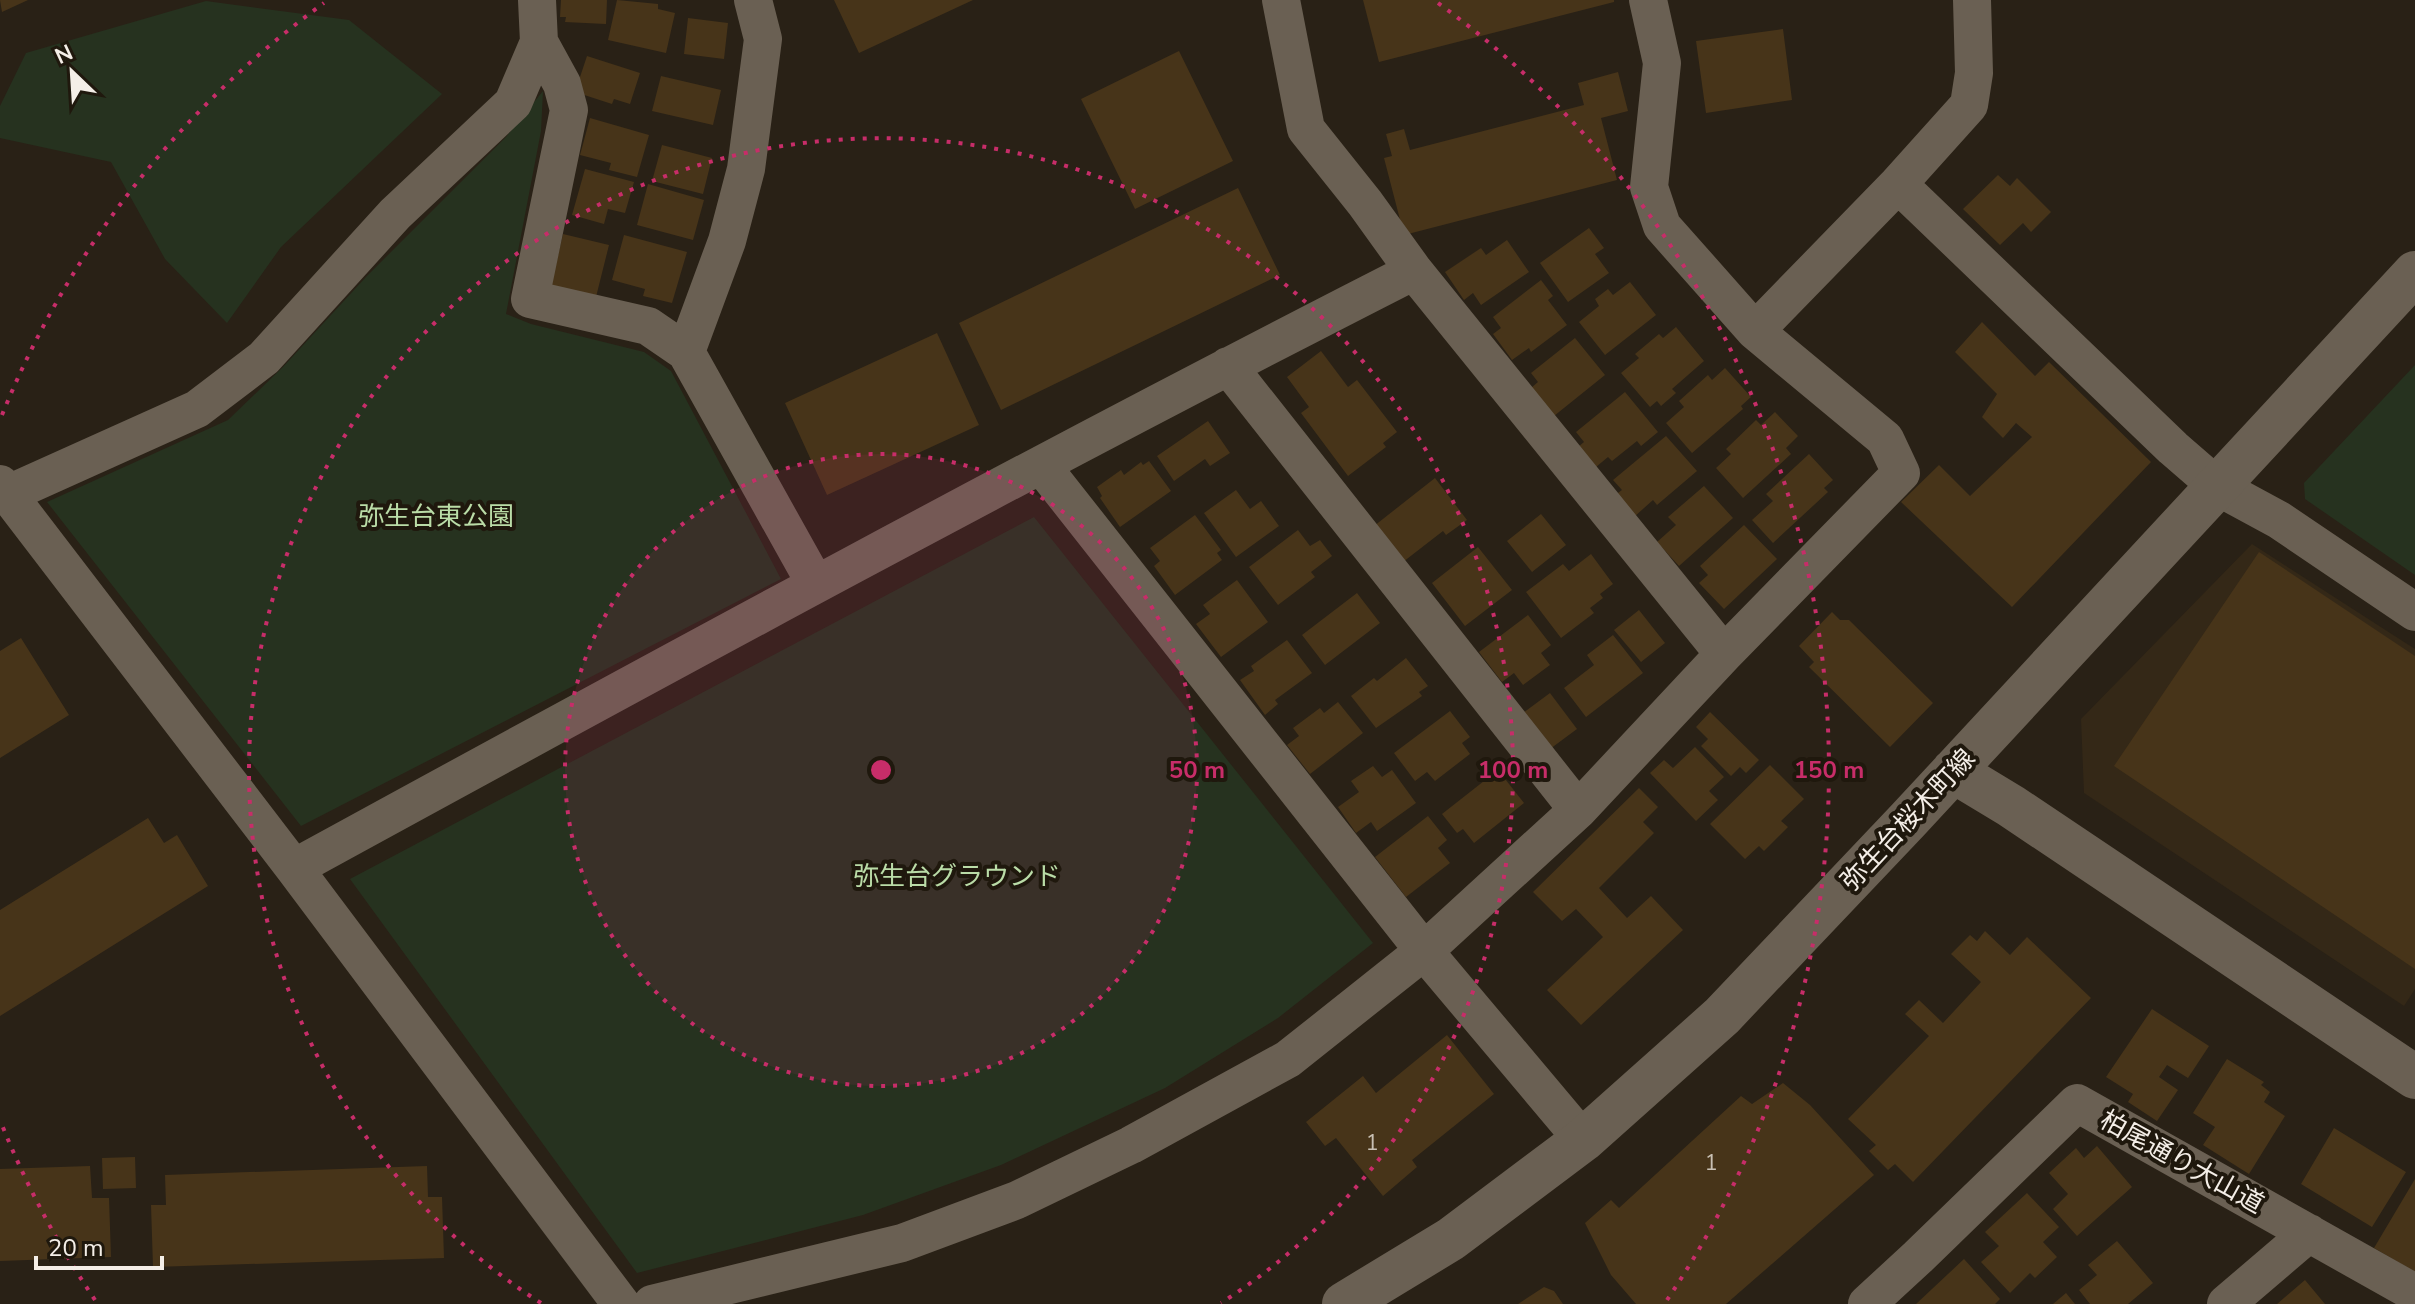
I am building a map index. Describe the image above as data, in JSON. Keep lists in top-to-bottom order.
{
  "streets": {
    "main road": ["弥生台桜木町線"],
    "street": ["柏尾通り大山道"]
  },
  "parks": ["弥生台東公園", "弥生台グラウンド"],
  "house_numbers": ["1", "1"],
  "scale_bar": "20 m",
  "north": "top left",
  "rings": ["50 m", "100 m", "150 m"]
}
